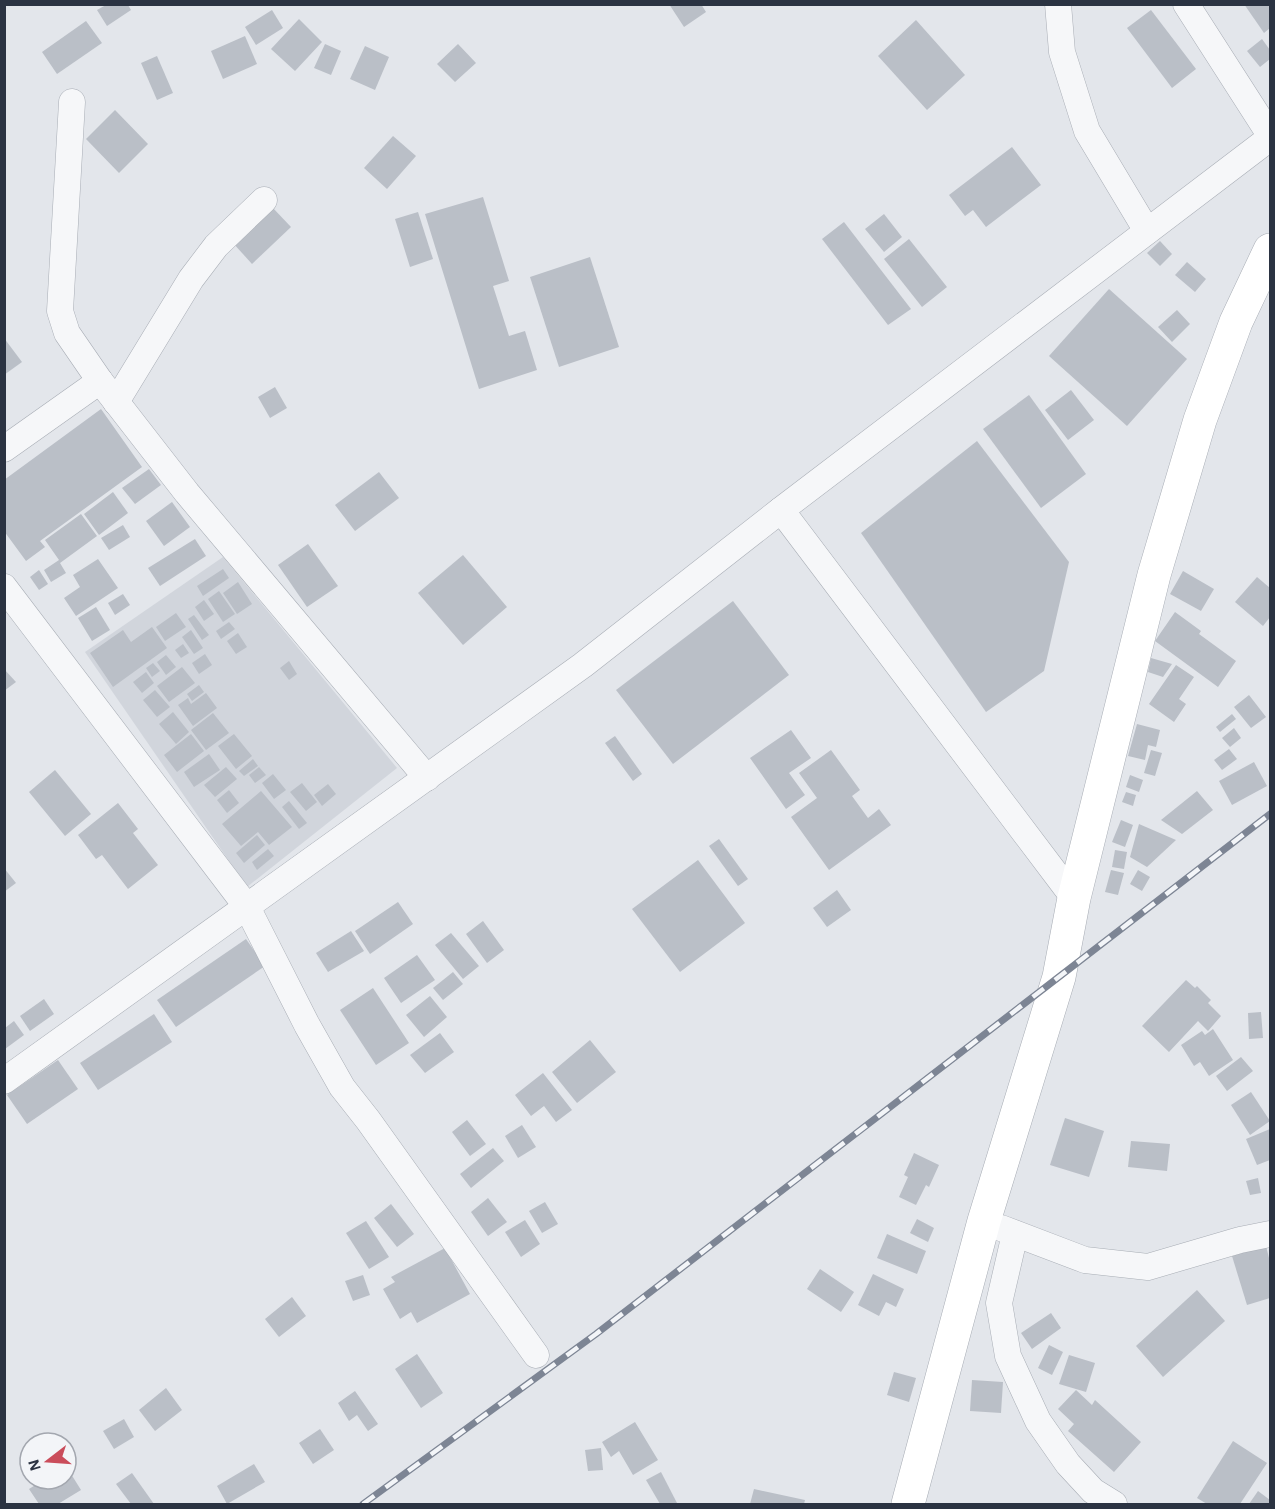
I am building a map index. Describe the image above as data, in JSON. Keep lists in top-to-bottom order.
{
  "north": "left"
}
